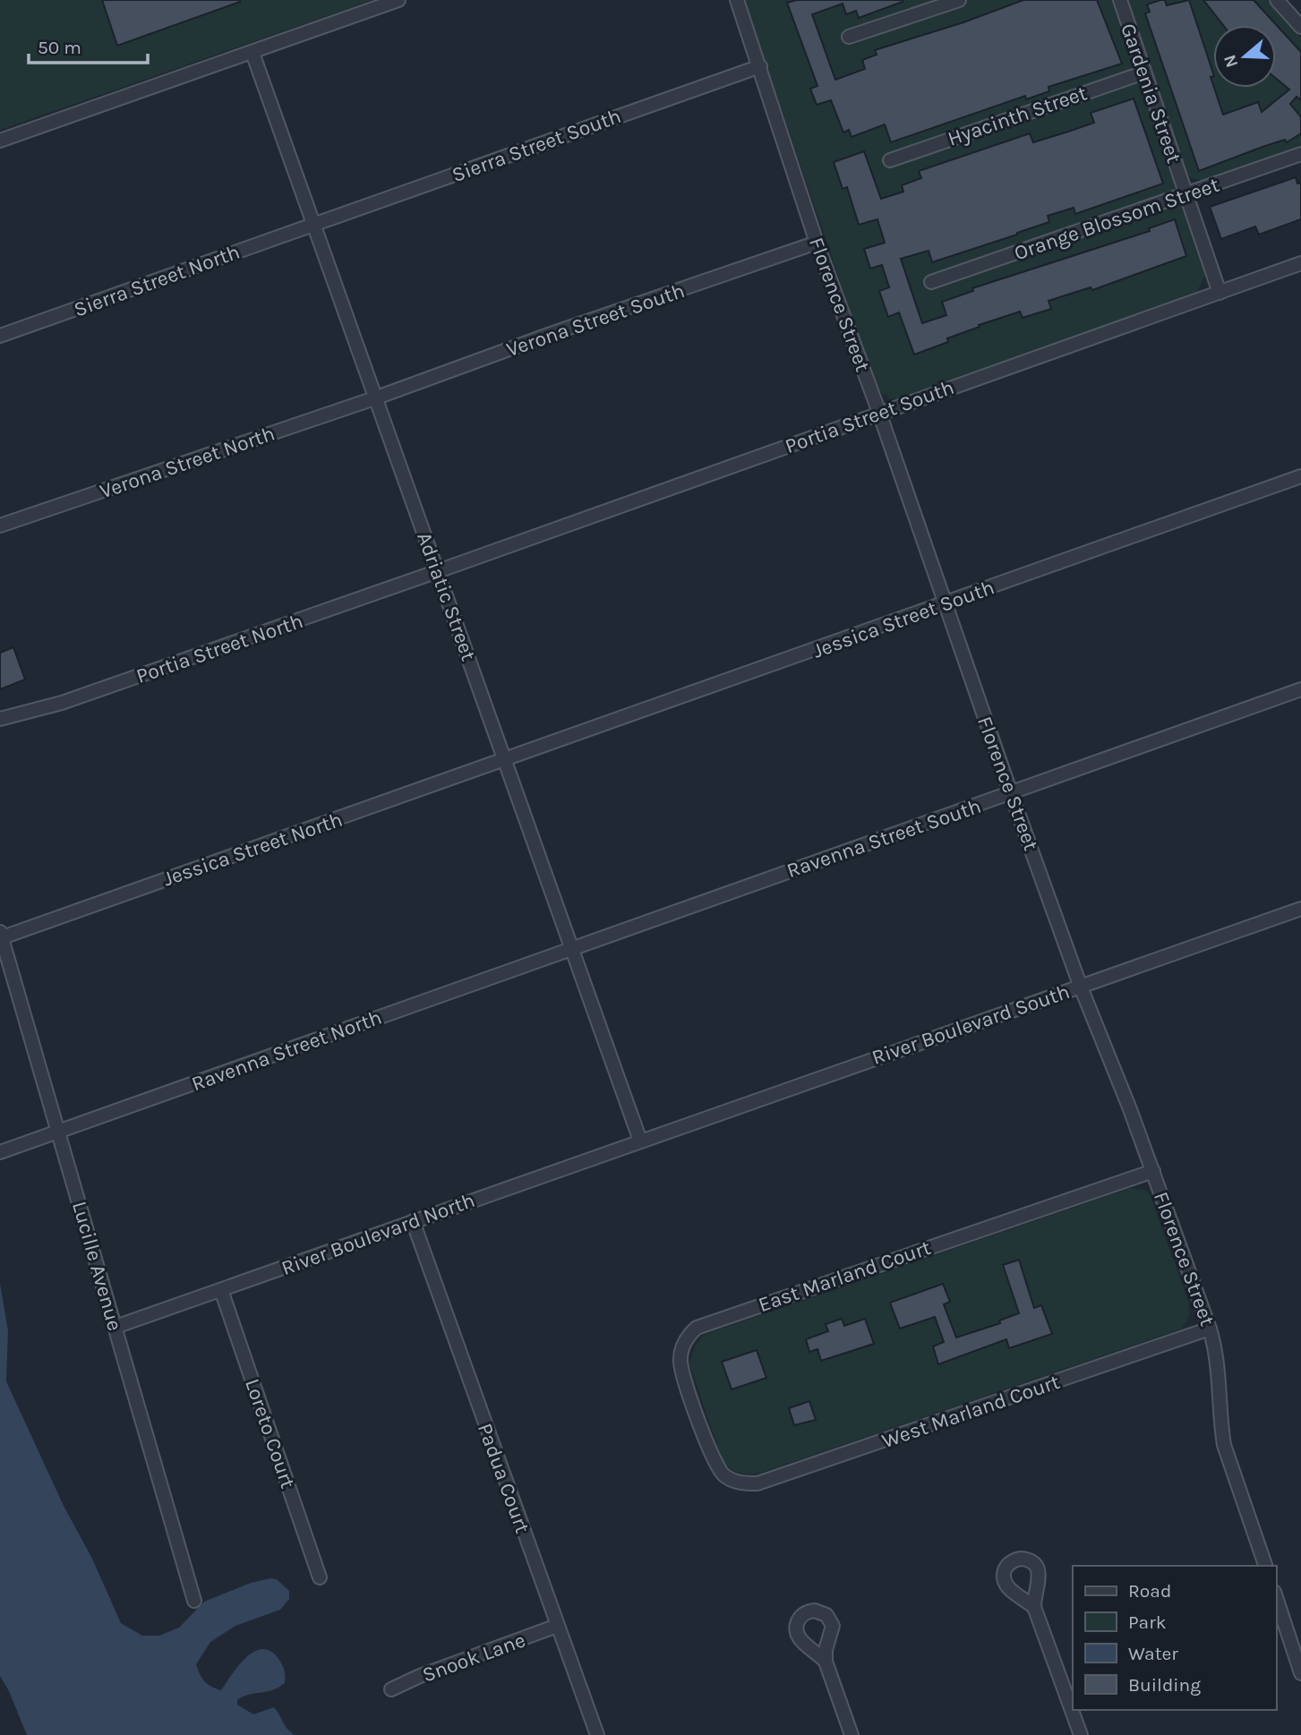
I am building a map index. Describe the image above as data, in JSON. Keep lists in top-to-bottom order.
{
  "streets": {
    "street": [
      "Gardenia Street",
      "Hyacinth Street",
      "Sierra Street South",
      "Orange Blossom Street",
      "Sierra Street North",
      "Florence Street",
      "Verona Street South",
      "Portia Street South",
      "Verona Street North",
      "Adriatic Street",
      "Jessica Street South",
      "Portia Street North",
      "Ravenna Street South",
      "Jessica Street North",
      "River Boulevard South",
      "Ravenna Street North",
      "River Boulevard North",
      "Lucille Avenue",
      "East Marland Court",
      "West Marland Court",
      "Loreto Court",
      "Padua Court",
      "Snook Lane"
    ]
  },
  "crossings": [
    ["Gardenia Street", "Hyacinth Street"],
    ["Gardenia Street", "Orange Blossom Street"],
    ["Gardenia Street", "Portia Street South"],
    ["Sierra Street South", "Sierra Street North"],
    ["Sierra Street South", "Florence Street"],
    ["Sierra Street South", "Adriatic Street"],
    ["Sierra Street North", "Adriatic Street"],
    ["Florence Street", "Verona Street South"],
    ["Florence Street", "Portia Street South"],
    ["Florence Street", "Jessica Street South"],
    ["Florence Street", "Ravenna Street South"],
    ["Florence Street", "River Boulevard South"],
    ["Florence Street", "East Marland Court"],
    ["Florence Street", "West Marland Court"],
    ["Verona Street South", "Verona Street North"],
    ["Verona Street South", "Adriatic Street"],
    ["Portia Street South", "Adriatic Street"],
    ["Portia Street South", "Portia Street North"],
    ["Verona Street North", "Adriatic Street"],
    ["Adriatic Street", "Jessica Street South"],
    ["Adriatic Street", "Portia Street North"],
    ["Adriatic Street", "Ravenna Street South"],
    ["Adriatic Street", "Jessica Street North"],
    ["Adriatic Street", "River Boulevard South"],
    ["Adriatic Street", "Ravenna Street North"],
    ["Adriatic Street", "River Boulevard North"],
    ["Jessica Street South", "Jessica Street North"],
    ["Ravenna Street South", "Ravenna Street North"],
    ["Jessica Street North", "Lucille Avenue"],
    ["River Boulevard South", "River Boulevard North"],
    ["Ravenna Street North", "Lucille Avenue"],
    ["River Boulevard North", "Lucille Avenue"],
    ["River Boulevard North", "Loreto Court"],
    ["River Boulevard North", "Padua Court"],
    ["East Marland Court", "West Marland Court"],
    ["Padua Court", "Snook Lane"]
  ],
  "legend": [
    "Road",
    "Park",
    "Water",
    "Building"
  ],
  "scale_bar": "50 m",
  "north": "left"
}
